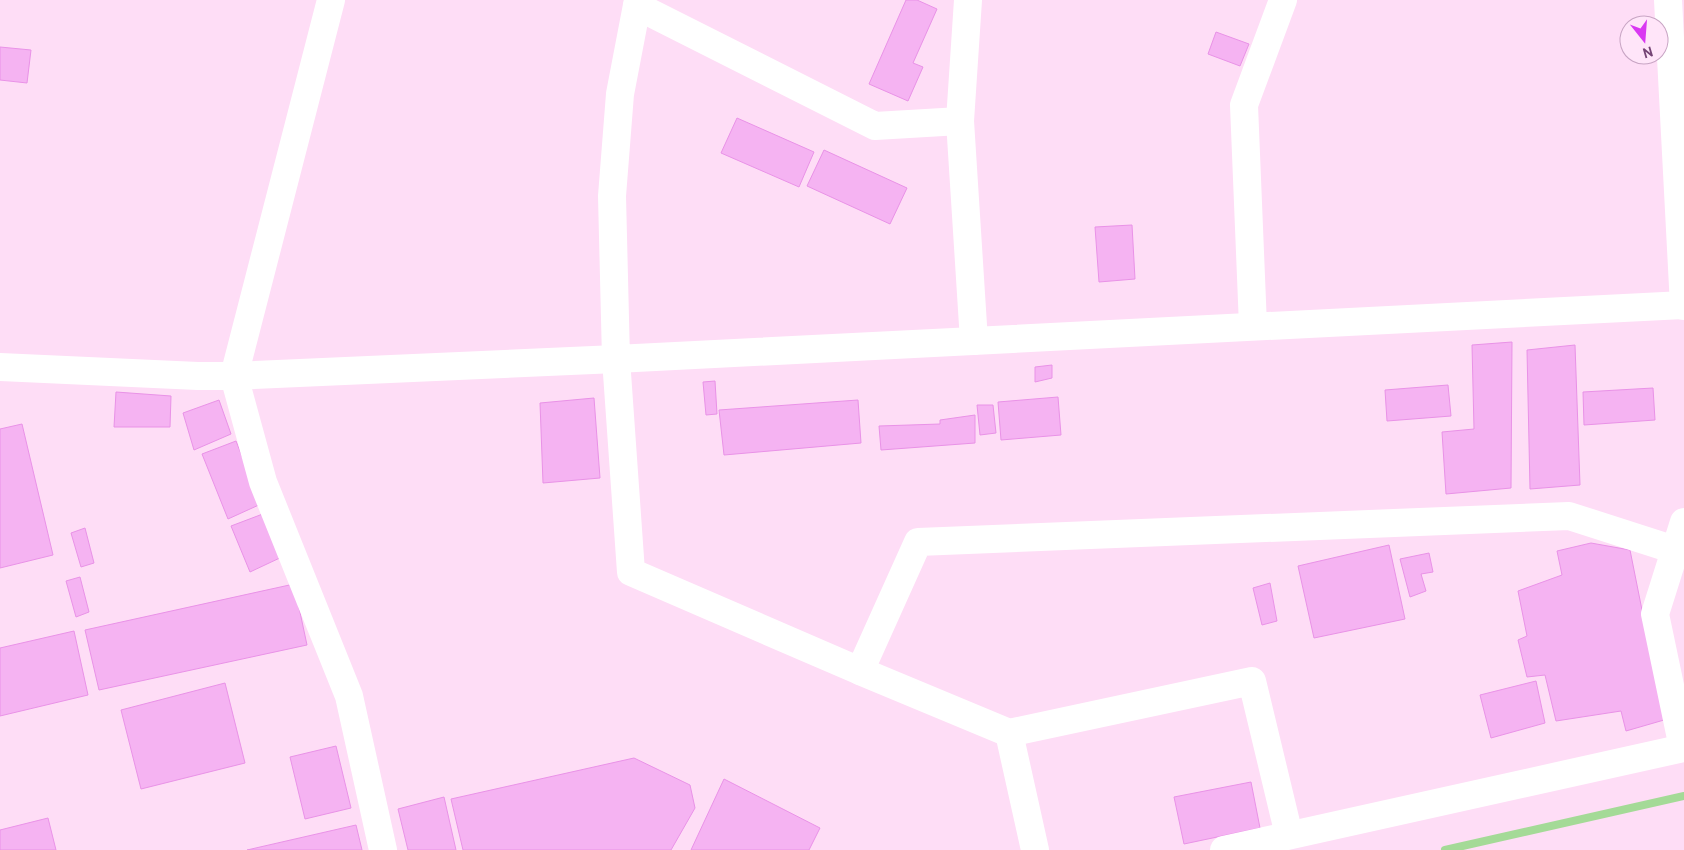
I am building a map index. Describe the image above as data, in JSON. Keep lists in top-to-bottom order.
{
  "north": "bottom"
}
